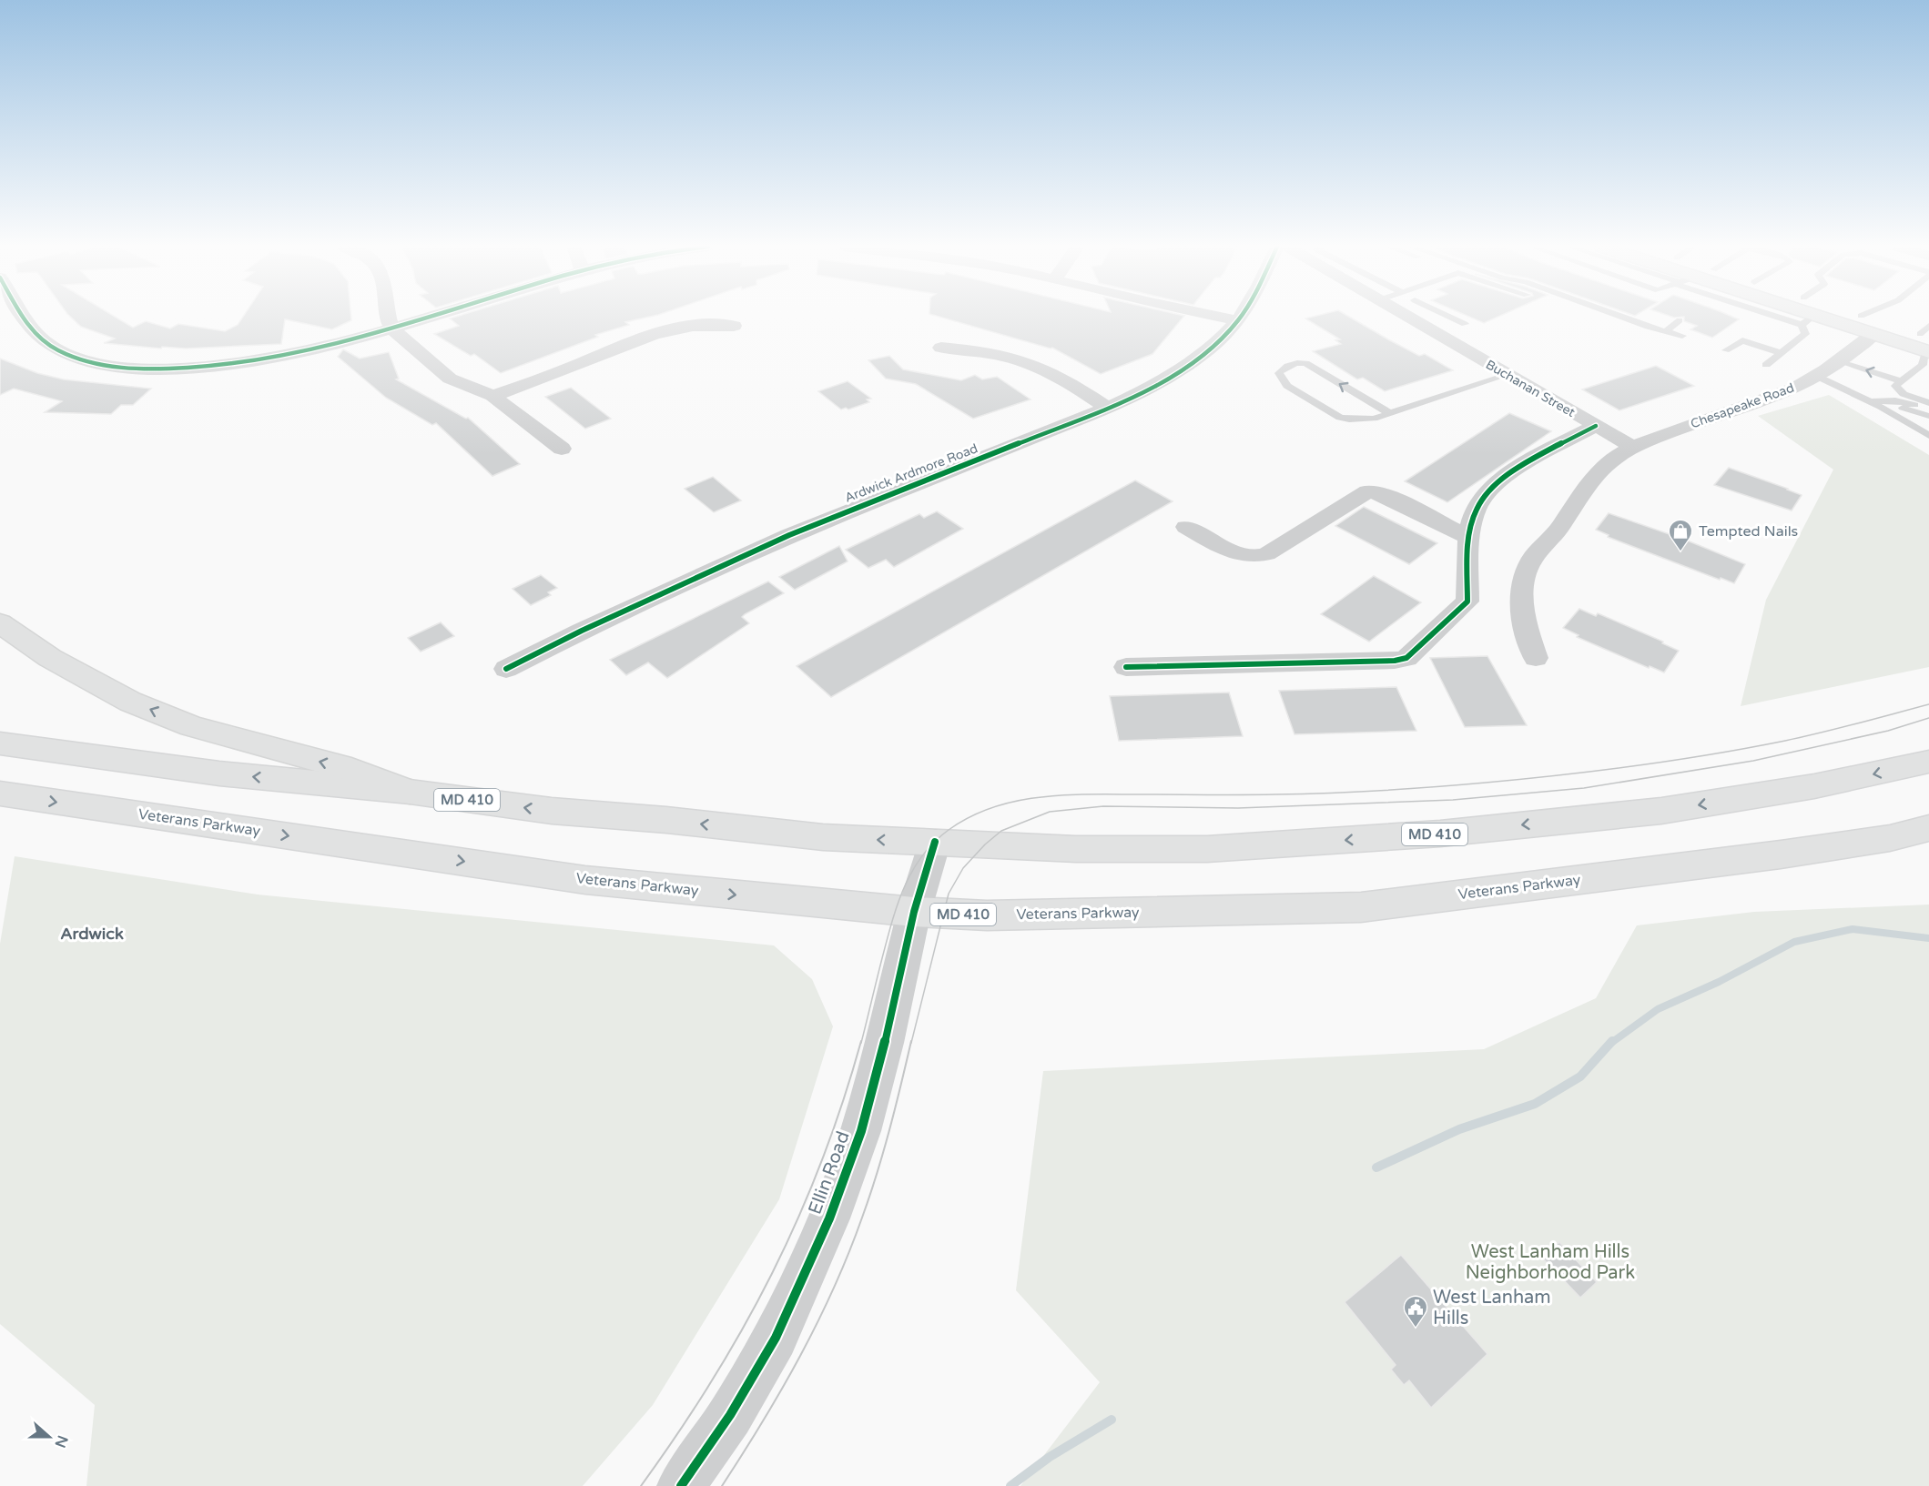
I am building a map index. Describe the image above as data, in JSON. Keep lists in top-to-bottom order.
{
  "streets": {
    "main road": ["MD 410", "Veterans Parkway"],
    "street": [
      "Buchanan Street",
      "Chesapeake Road",
      "Ardwick Ardmore Road",
      "Ellin Road"
    ]
  },
  "crossings": [
    ["Buchanan Street", "Chesapeake Road"],
    ["MD 410", "Ellin Road"],
    ["Veterans Parkway", "Ellin Road"]
  ],
  "districts": ["Ardwick"],
  "parks": ["West Lanham Hills Neighborhood Park"],
  "places": {
    "shop": ["Tempted Nails"],
    "public building": ["West Lanham Hills"]
  },
  "north": "right"
}
